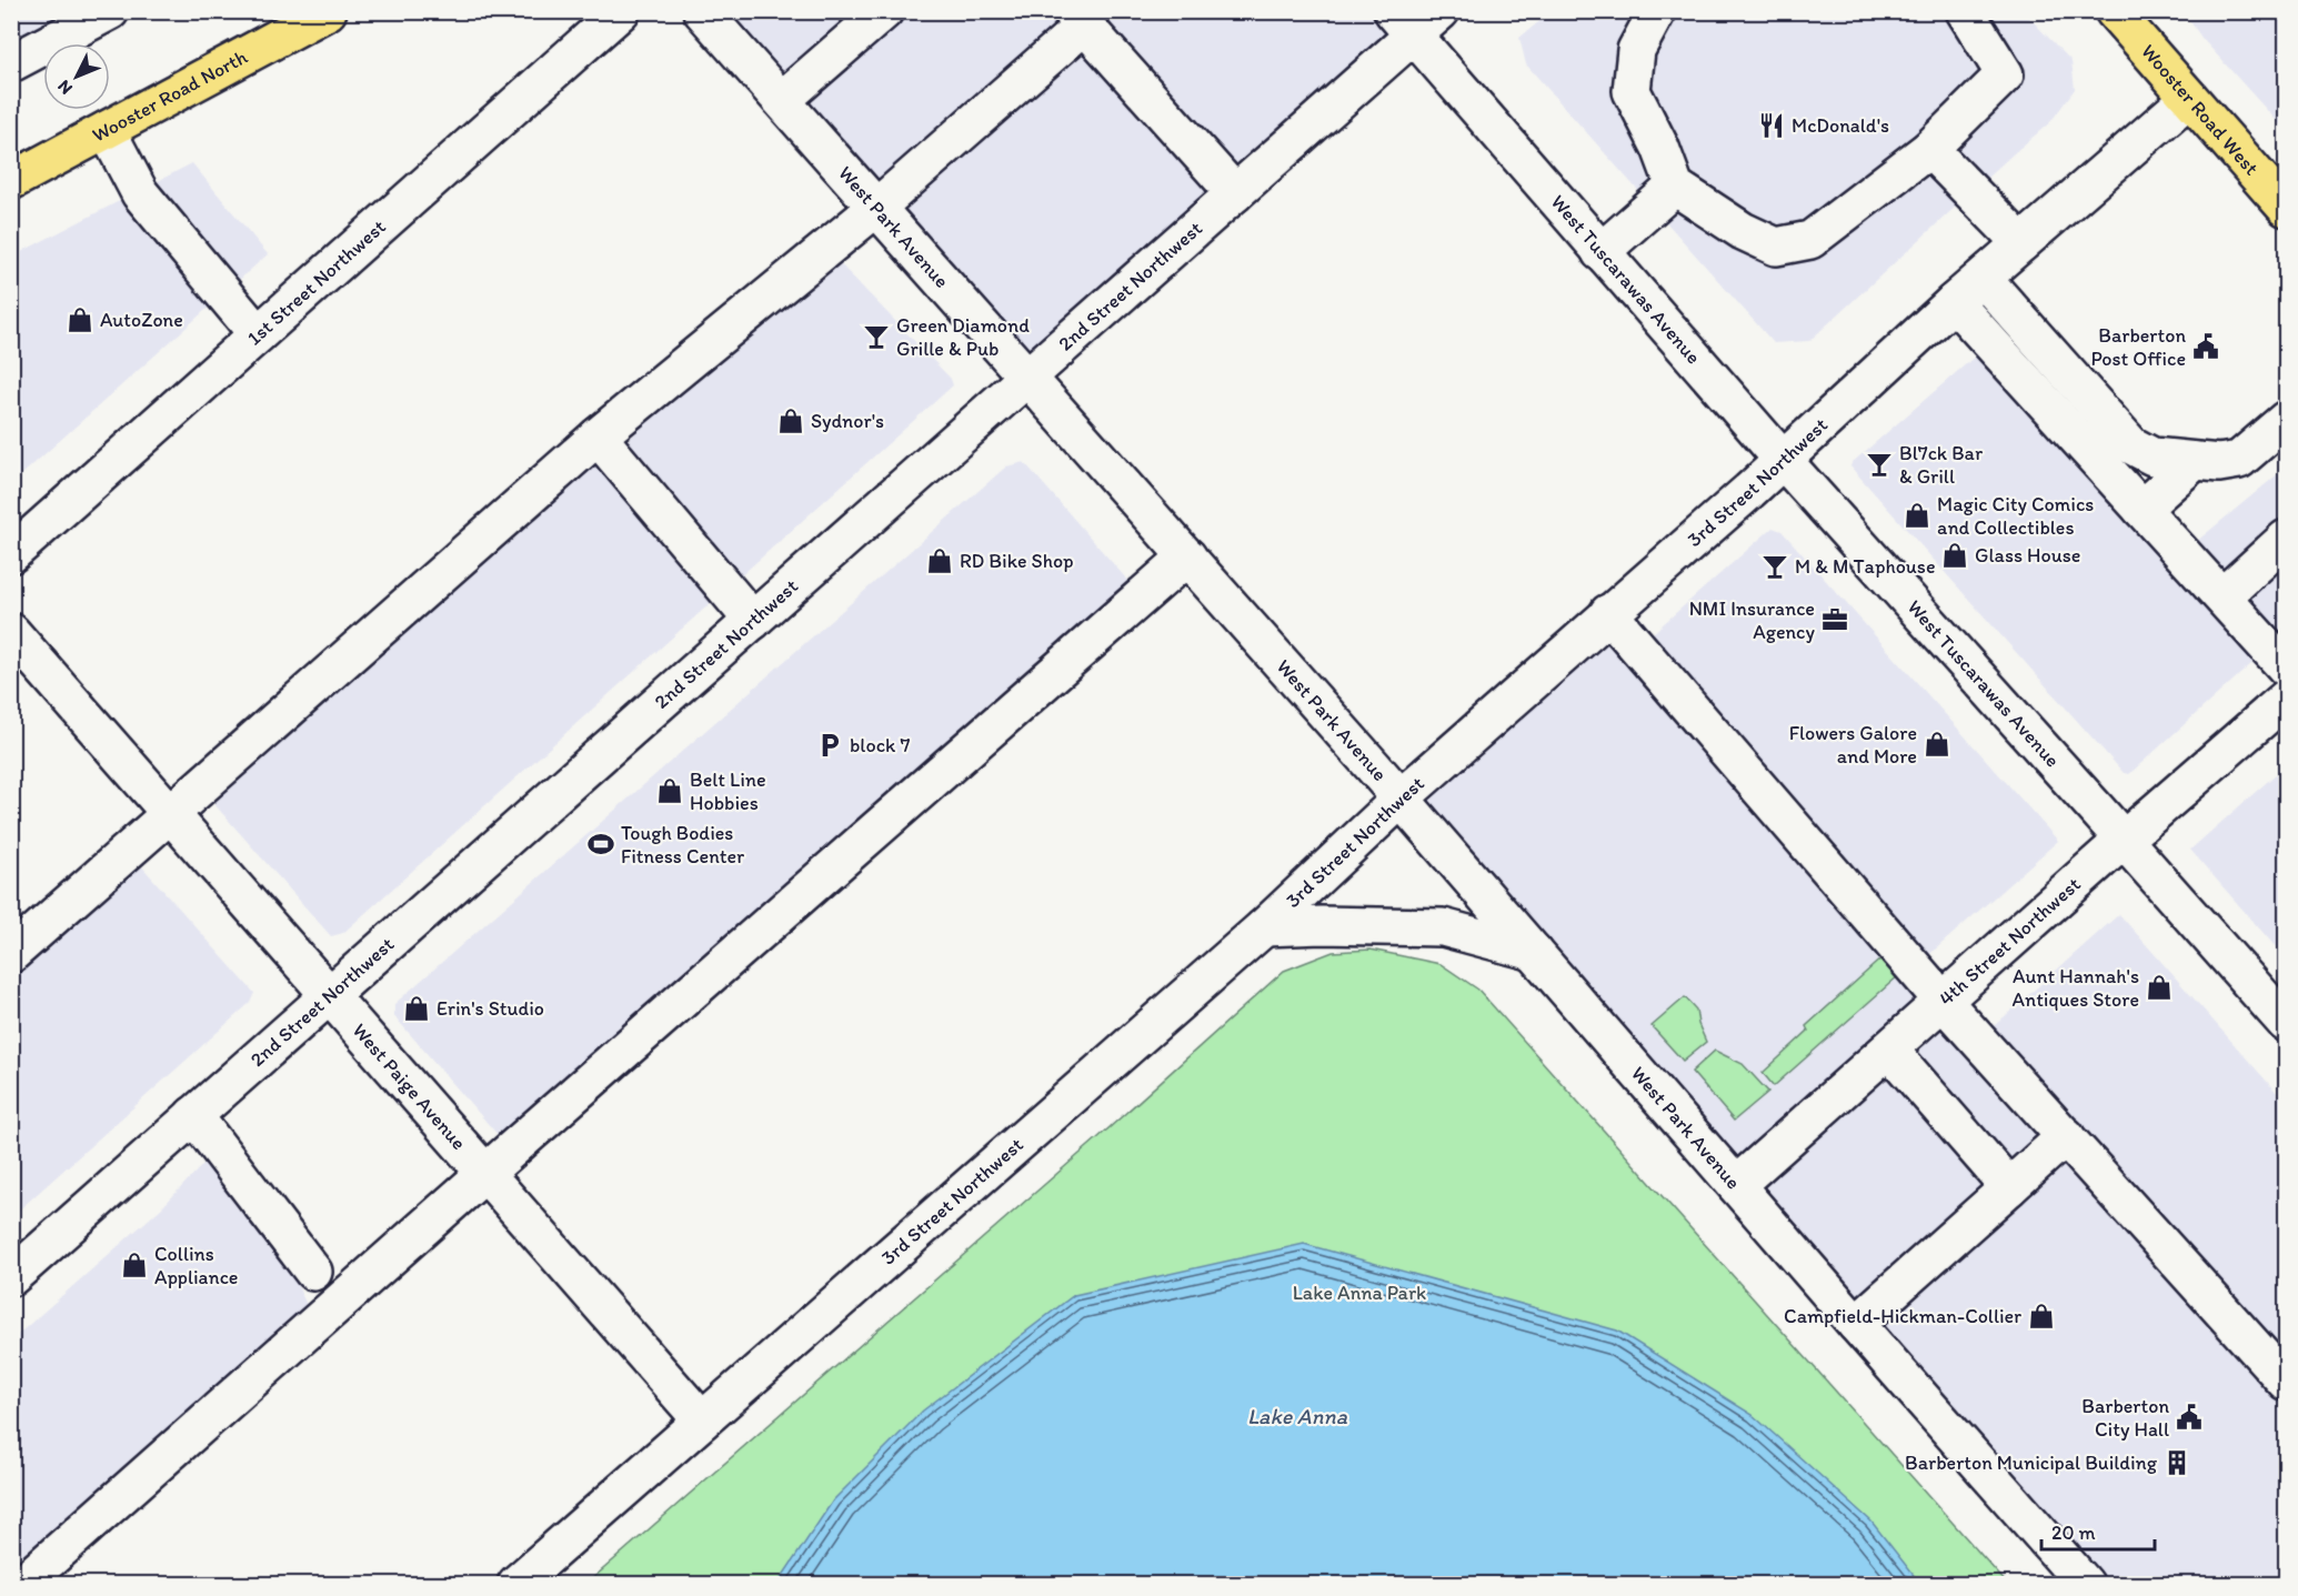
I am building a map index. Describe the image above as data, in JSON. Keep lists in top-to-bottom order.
{
  "streets": {
    "main road": ["Wooster Road North", "Wooster Road West"],
    "street": [
      "West Park Avenue",
      "West Tuscarawas Avenue",
      "1st Street Northwest",
      "2nd Street Northwest",
      "3rd Street Northwest",
      "4th Street Northwest",
      "West Paige Avenue"
    ]
  },
  "crossings": [
    ["Wooster Road West", "3rd Street Northwest"],
    ["West Park Avenue", "2nd Street Northwest"],
    ["West Park Avenue", "3rd Street Northwest"],
    ["West Park Avenue", "4th Street Northwest"],
    ["West Tuscarawas Avenue", "2nd Street Northwest"],
    ["West Tuscarawas Avenue", "3rd Street Northwest"],
    ["West Tuscarawas Avenue", "4th Street Northwest"],
    ["2nd Street Northwest", "West Paige Avenue"],
    ["3rd Street Northwest", "West Paige Avenue"]
  ],
  "water": ["Lake Anna"],
  "parks": ["Lake Anna Park"],
  "places": {
    "restaurant": ["McDonald's"],
    "shop": [
      "AutoZone",
      "Sydnor's",
      "Magic City Comics and Collectibles",
      "Glass House",
      "RD Bike Shop",
      "Flowers Galore and More",
      "Belt Line Hobbies",
      "Aunt Hannah's Antiques Store",
      "Erin's Studio",
      "Collins Appliance",
      "Campfield-Hickman-Collier"
    ],
    "bar": ["Green Diamond Grille & Pub", "Bl7ck Bar & Grill", "M & M Taphouse"],
    "public building": ["Barberton Post Office", "Barberton City Hall"],
    "office": ["NMI Insurance Agency"],
    "parking": ["block 7"],
    "sports": ["Tough Bodies Fitness Center"],
    "building": ["Barberton Municipal Building"]
  },
  "scale_bar": "20 m",
  "north": "bottom left"
}
